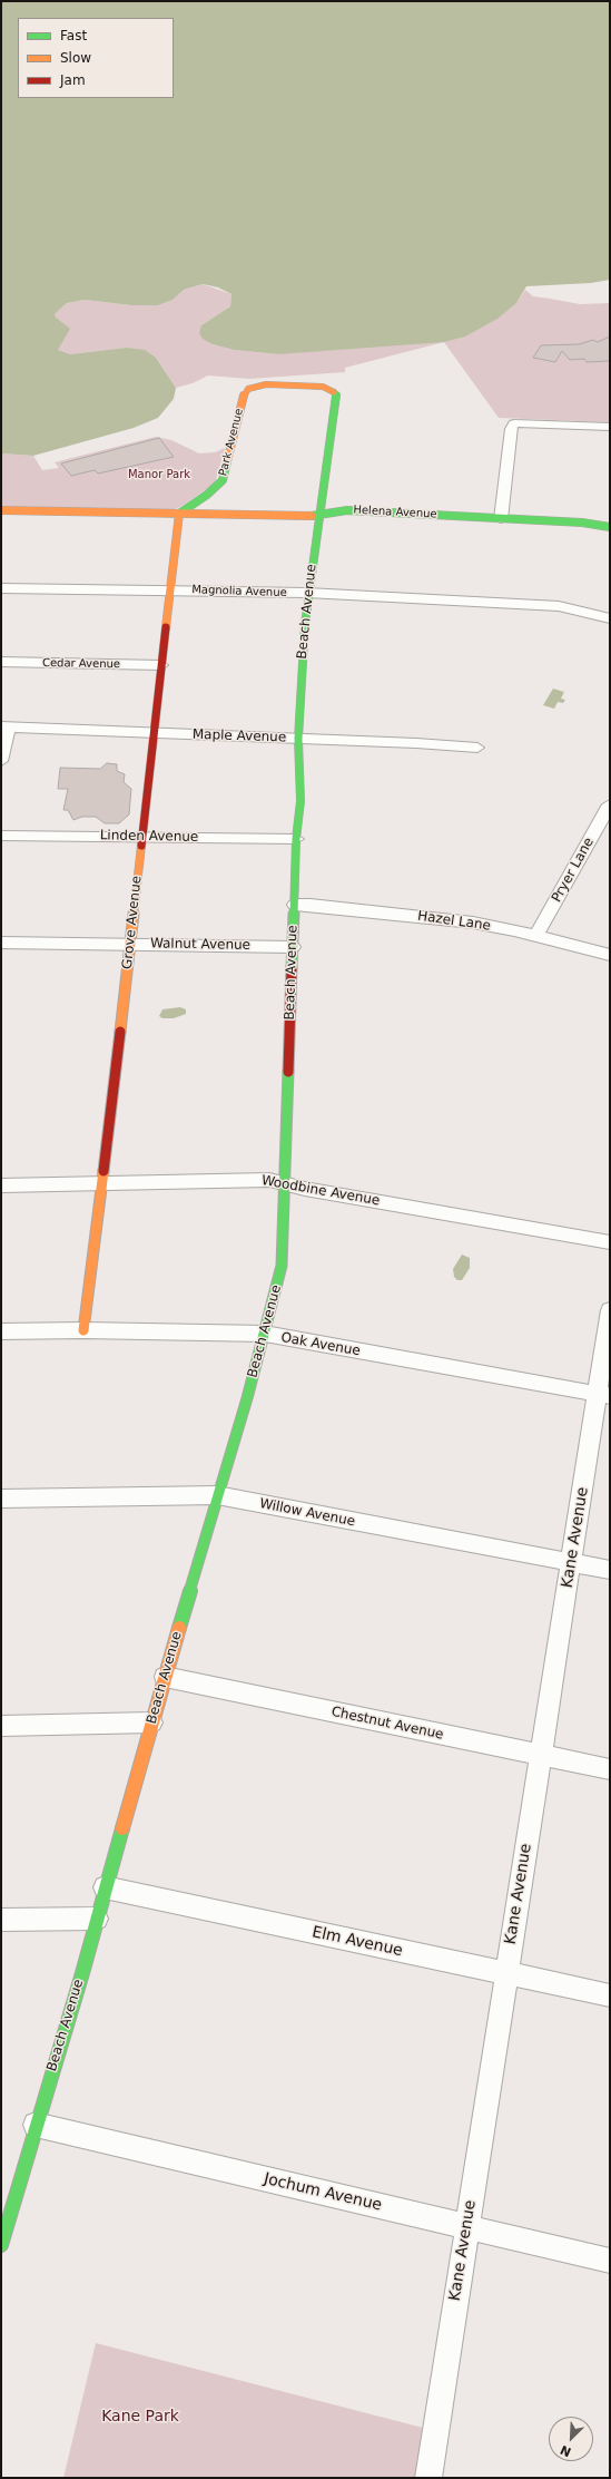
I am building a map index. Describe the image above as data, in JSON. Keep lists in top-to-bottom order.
{
  "streets": {
    "street": [
      "Park Avenue",
      "Helena Avenue",
      "Magnolia Avenue",
      "Beach Avenue",
      "Cedar Avenue",
      "Maple Avenue",
      "Linden Avenue",
      "Pryer Lane",
      "Hazel Lane",
      "Grove Avenue",
      "Walnut Avenue",
      "Woodbine Avenue",
      "Oak Avenue",
      "Willow Avenue",
      "Kane Avenue",
      "Chestnut Avenue",
      "Elm Avenue",
      "Jochum Avenue"
    ]
  },
  "crossings": [
    ["Park Avenue", "Helena Avenue"],
    ["Park Avenue", "Beach Avenue"],
    ["Park Avenue", "Grove Avenue"],
    ["Helena Avenue", "Beach Avenue"],
    ["Helena Avenue", "Grove Avenue"],
    ["Magnolia Avenue", "Beach Avenue"],
    ["Magnolia Avenue", "Grove Avenue"],
    ["Beach Avenue", "Maple Avenue"],
    ["Beach Avenue", "Linden Avenue"],
    ["Beach Avenue", "Hazel Lane"],
    ["Beach Avenue", "Walnut Avenue"],
    ["Beach Avenue", "Woodbine Avenue"],
    ["Beach Avenue", "Oak Avenue"],
    ["Beach Avenue", "Willow Avenue"],
    ["Beach Avenue", "Chestnut Avenue"],
    ["Beach Avenue", "Elm Avenue"],
    ["Beach Avenue", "Jochum Avenue"],
    ["Cedar Avenue", "Grove Avenue"],
    ["Maple Avenue", "Grove Avenue"],
    ["Linden Avenue", "Grove Avenue"],
    ["Pryer Lane", "Hazel Lane"],
    ["Grove Avenue", "Walnut Avenue"],
    ["Grove Avenue", "Woodbine Avenue"],
    ["Grove Avenue", "Oak Avenue"],
    ["Oak Avenue", "Kane Avenue"],
    ["Willow Avenue", "Kane Avenue"],
    ["Kane Avenue", "Chestnut Avenue"],
    ["Kane Avenue", "Elm Avenue"],
    ["Kane Avenue", "Jochum Avenue"]
  ],
  "parks": ["Manor Park", "Kane Park"],
  "legend": ["Fast", "Slow", "Jam"],
  "north": "bottom left"
}
